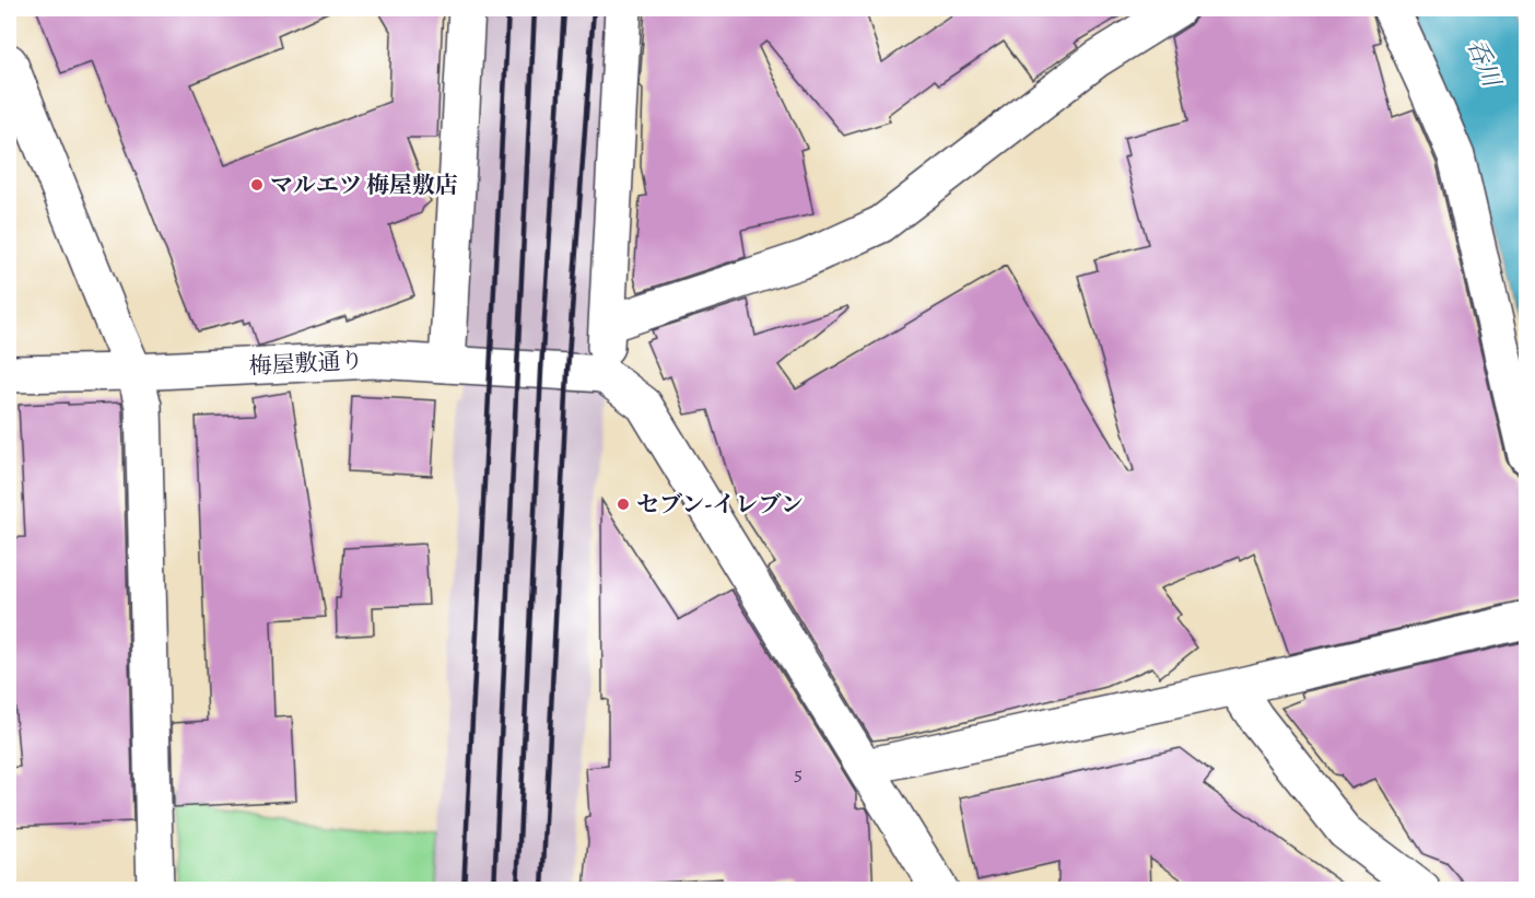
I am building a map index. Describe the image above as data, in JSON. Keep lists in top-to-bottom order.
{
  "streets": {
    "street": ["梅屋敷通り"]
  },
  "water": ["呑川"],
  "places": ["マルエツ 梅屋敷店", "セブン-イレブン"],
  "house_numbers": ["5"]
}
